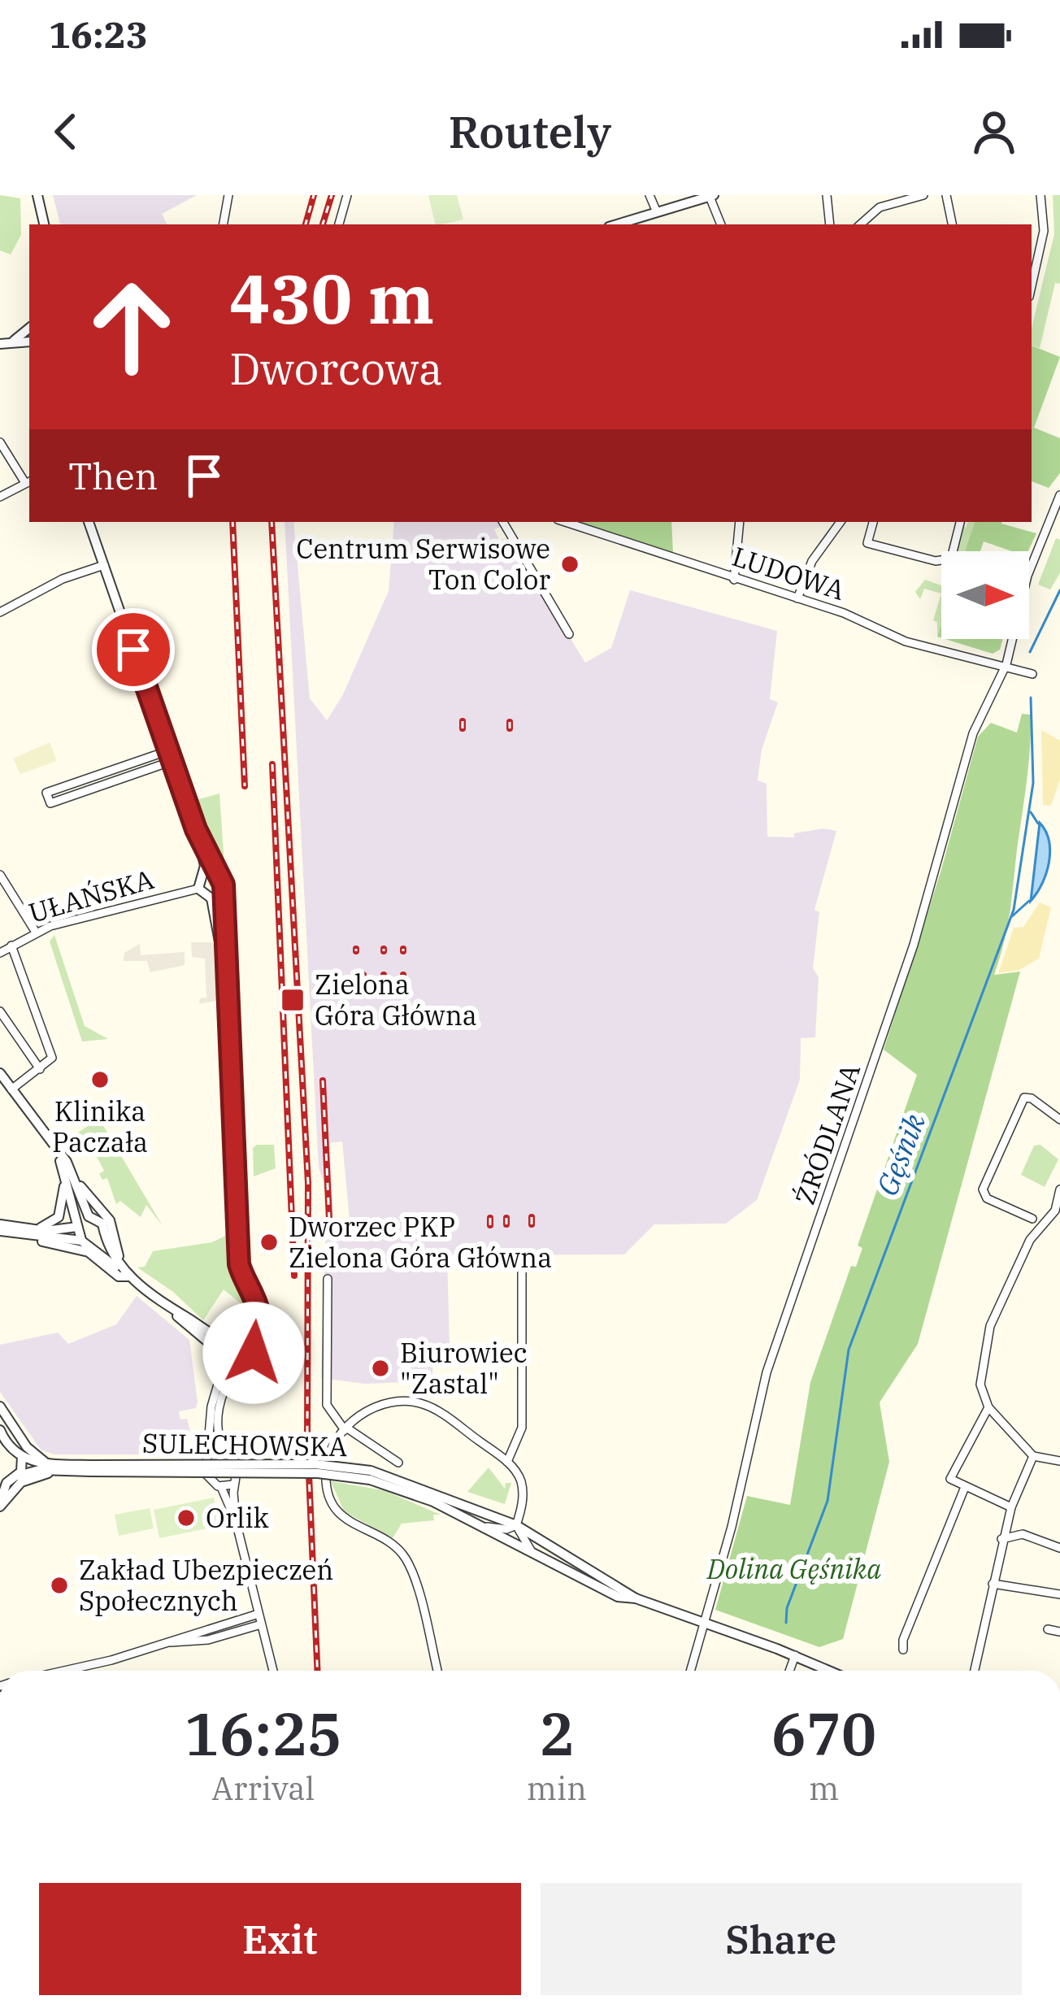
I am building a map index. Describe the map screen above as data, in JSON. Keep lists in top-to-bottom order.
{
  "streets": {
    "street": [
      "LUDOWA",
      "UŁAŃSKA",
      "ŹRÓDLANA",
      "SULECHOWSKA"
    ]
  },
  "crossings": [
    ["LUDOWA", "ŹRÓDLANA"],
    ["ŹRÓDLANA", "SULECHOWSKA"]
  ],
  "water": ["Gęśnik"],
  "parks": ["Dolina Gęśnika"],
  "places": {
    "other": [
      "Centrum Serwisowe Ton Color",
      "Klinika Paczała",
      "Dworzec PKP Zielona Góra Główna",
      "Biurowiec \"Zastal\"",
      "Orlik",
      "Zakład Ubezpieczeń Społecznych"
    ],
    "transit": ["Zielona Góra Główna"]
  },
  "north": "right",
  "page": {
    "status": "16:23",
    "header": "Routely",
    "turn": ["430 m", "Dworcowa"],
    "then": "Then",
    "eta": [
      "16:25",
      "Arrival",
      "2",
      "min",
      "670",
      "m"
    ],
    "buttons": ["Exit", "Share"]
  }
}
